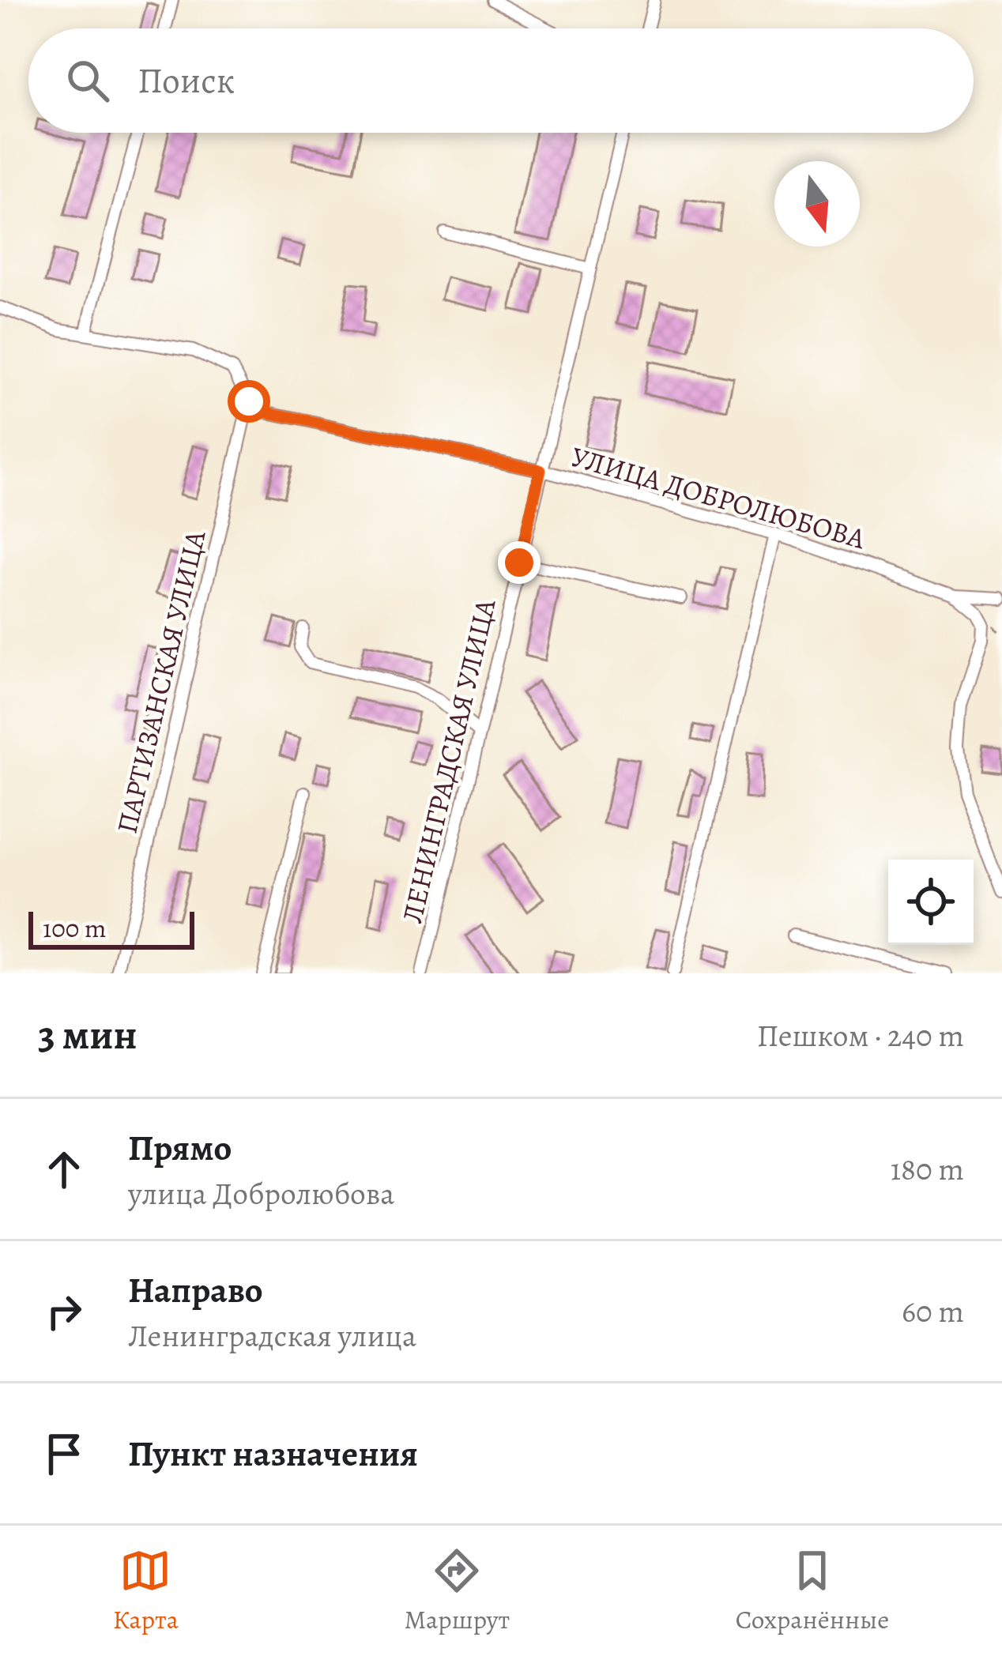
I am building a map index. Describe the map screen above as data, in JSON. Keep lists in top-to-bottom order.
{
  "streets": {
    "street": ["УЛИЦА ДОБРОЛЮБОВА", "ПАРТИЗАНСКАЯ УЛИЦА", "ЛЕНИНГРАДСКАЯ УЛИЦА"]
  },
  "crossings": [
    ["УЛИЦА ДОБРОЛЮБОВА", "ПАРТИЗАНСКАЯ УЛИЦА"],
    ["УЛИЦА ДОБРОЛЮБОВА", "ЛЕНИНГРАДСКАЯ УЛИЦА"]
  ],
  "scale_bar": "100 m",
  "north": "bottom",
  "page": {
    "search": "Поиск",
    "scale": "100 m",
    "heading": ["3 мин", "Пешком · 240 m"],
    "list": [
      ["Прямо", "улица Добролюбова", "180 m"],
      ["Направо", "Ленинградская улица", "60 m"],
      "Пункт назначения"
    ],
    "nav": ["Карта", "Маршрут", "Сохранённые"]
  }
}
